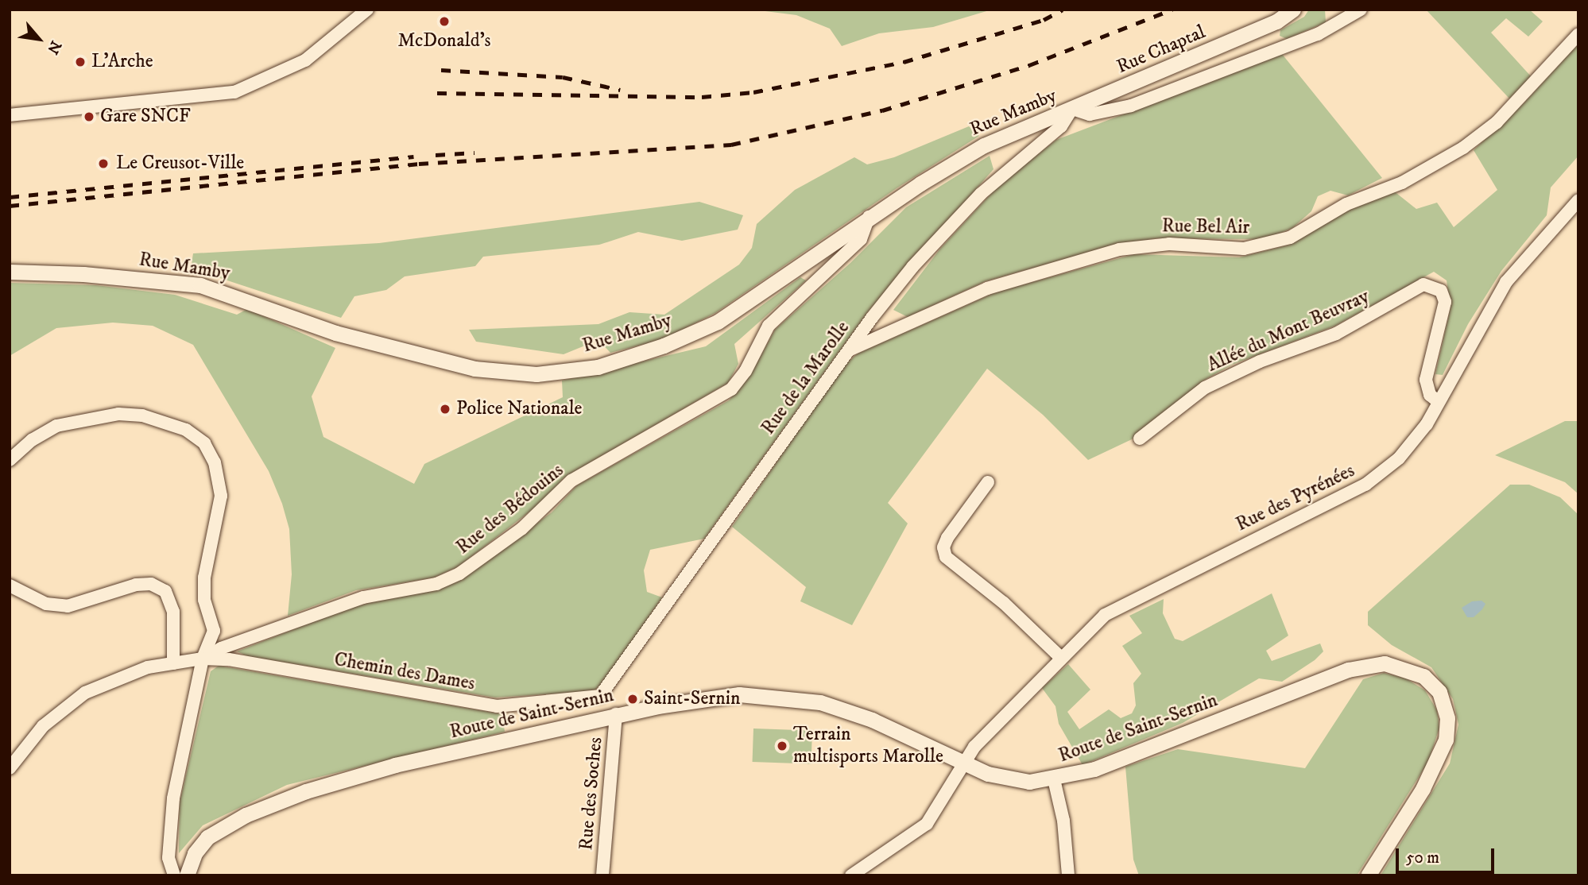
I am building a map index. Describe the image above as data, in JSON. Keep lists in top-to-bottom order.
{
  "streets": {
    "street": [
      "Rue Chaptal",
      "Rue Mamby",
      "Rue Bel Air",
      "Allée du Mont Beuvray",
      "Rue de la Marolle",
      "Rue des Pyrénées",
      "Rue des Bédouins",
      "Chemin des Dames",
      "Route de Saint-Sernin",
      "Rue des Soches"
    ]
  },
  "crossings": [
    ["Rue Chaptal", "Rue Mamby"],
    ["Rue Chaptal", "Rue de la Marolle"],
    ["Rue Mamby", "Rue de la Marolle"],
    ["Rue Mamby", "Rue des Bédouins"],
    ["Rue Bel Air", "Rue de la Marolle"],
    ["Allée du Mont Beuvray", "Rue des Pyrénées"],
    ["Rue de la Marolle", "Chemin des Dames"],
    ["Rue des Pyrénées", "Route de Saint-Sernin"],
    ["Rue des Bédouins", "Chemin des Dames"],
    ["Route de Saint-Sernin", "Rue des Soches"]
  ],
  "places": [
    "McDonald's",
    "L'Arche",
    "Gare SNCF",
    "Le Creusot-Ville",
    "Police Nationale",
    "Saint-Sernin",
    "Terrain multisports Marolle"
  ],
  "scale_bar": "50 m",
  "north": "bottom right"
}
